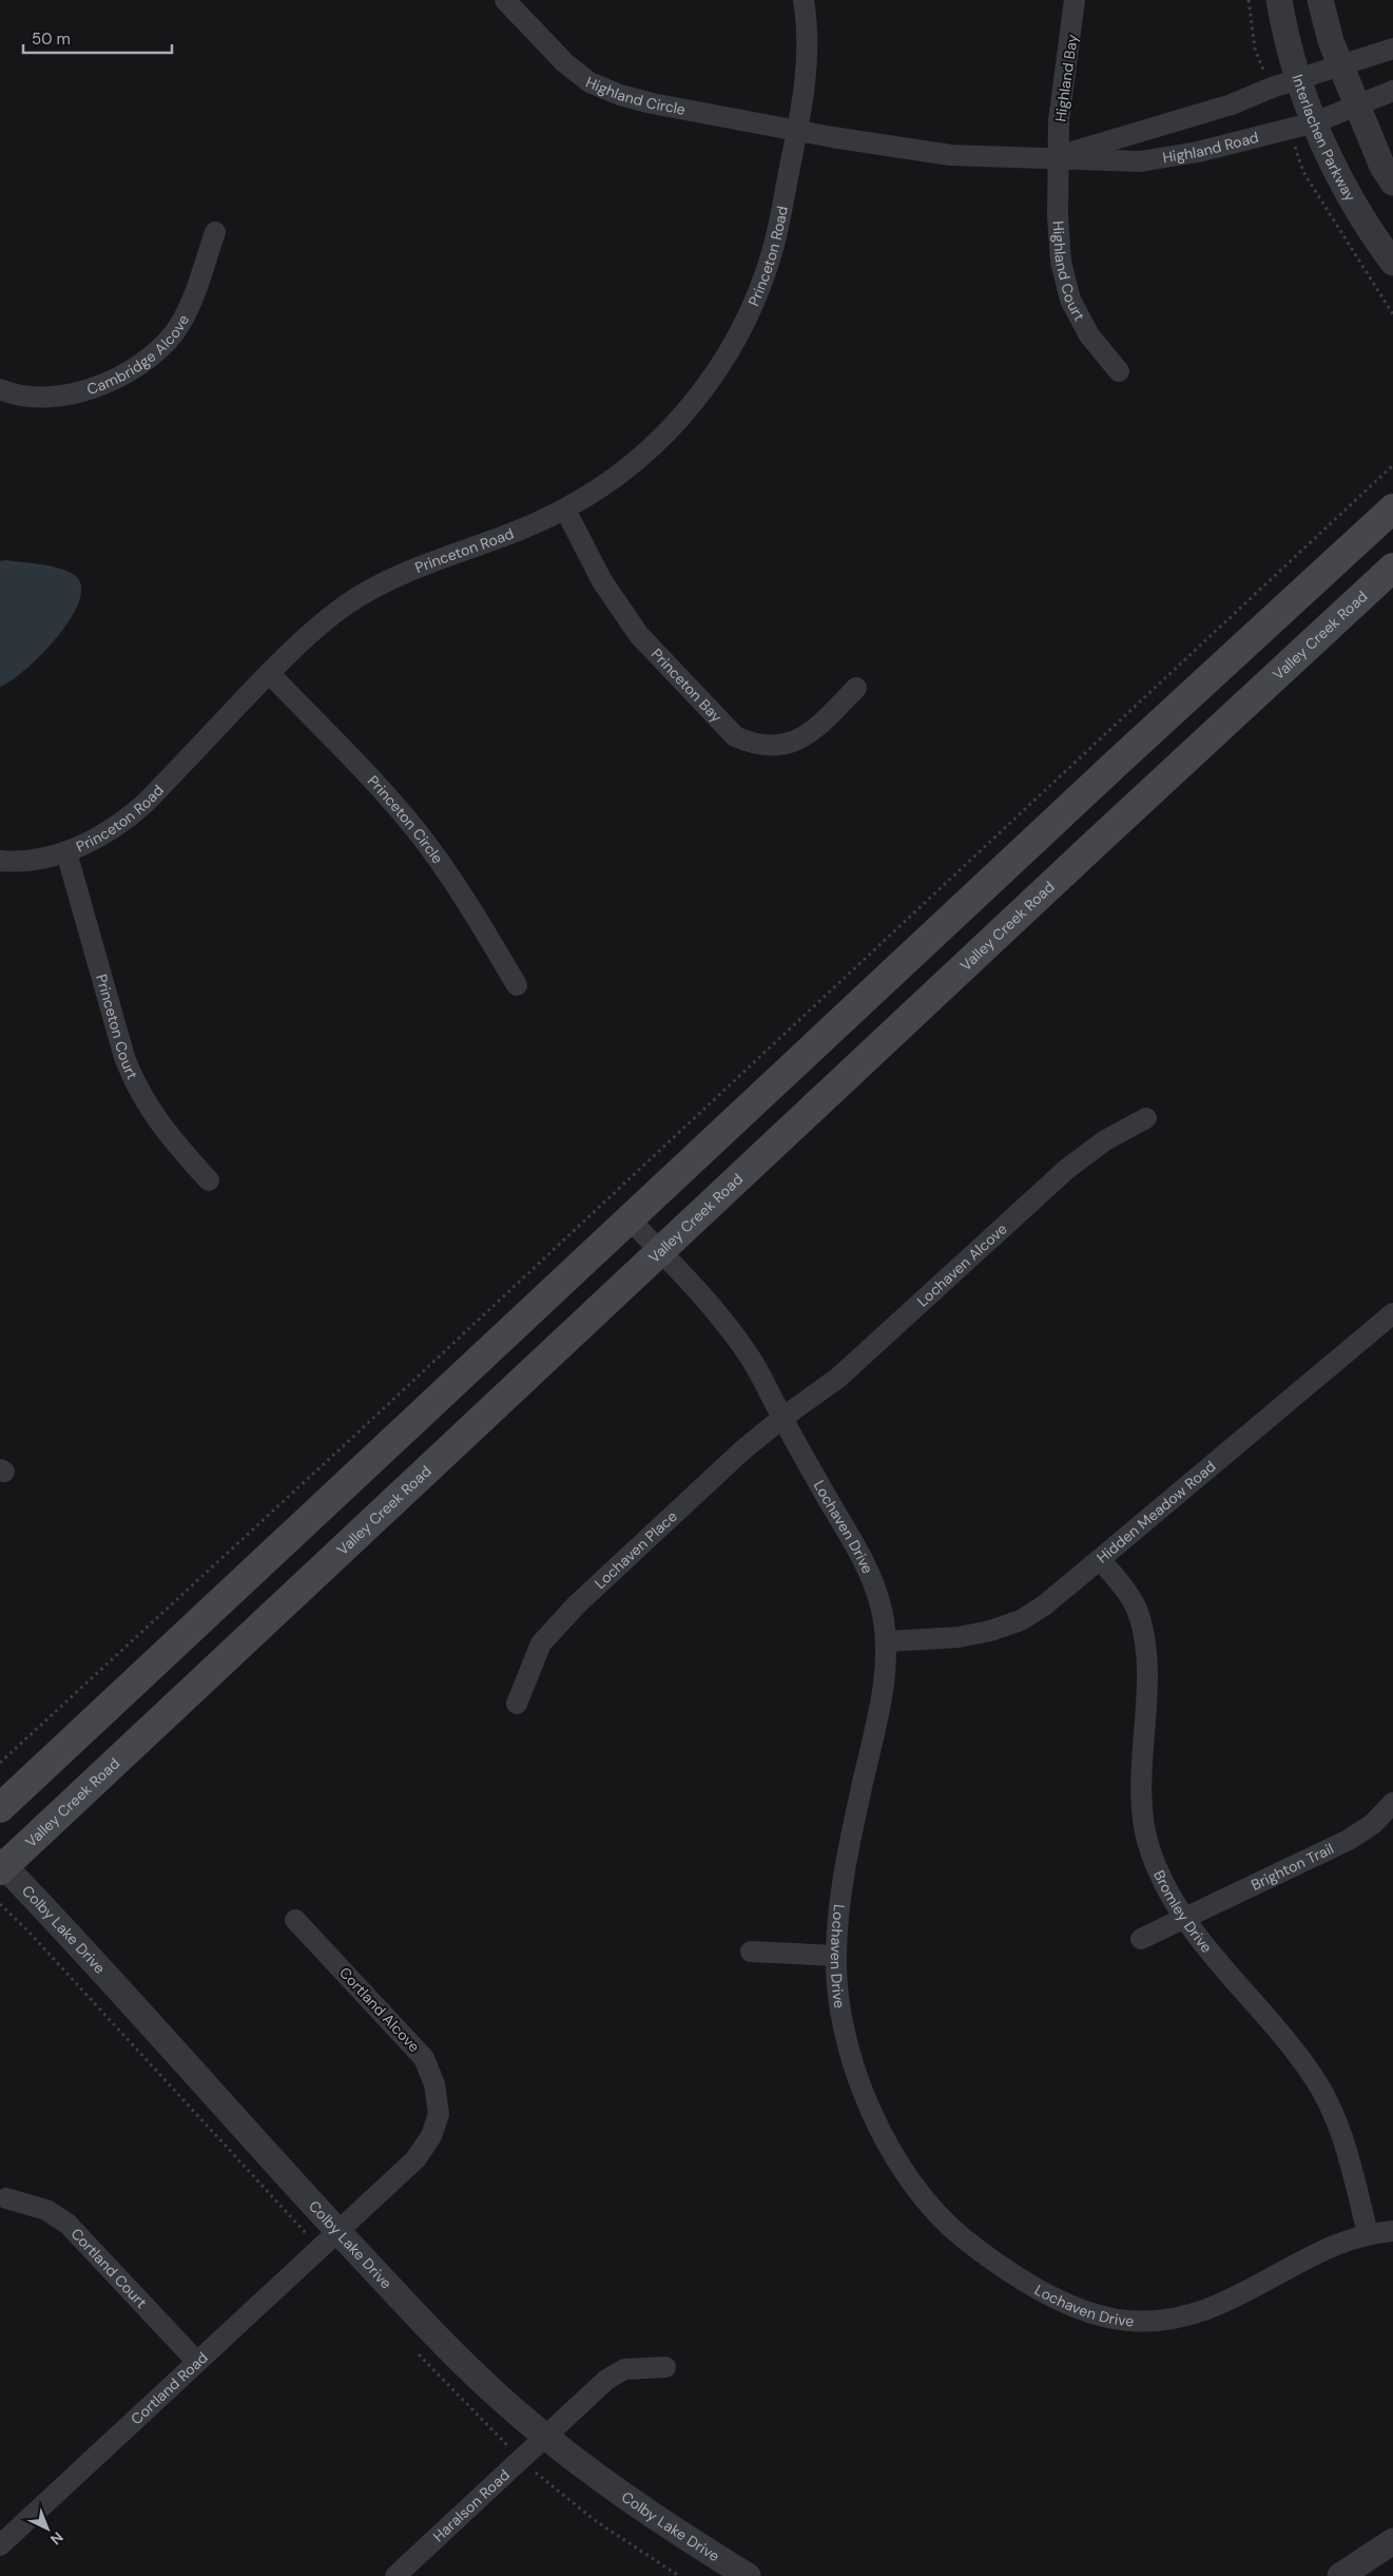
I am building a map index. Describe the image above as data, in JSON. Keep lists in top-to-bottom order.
{
  "streets": {
    "main road": ["Valley Creek Road"],
    "street": [
      "Highland Bay",
      "Highland Circle",
      "Interlachen Parkway",
      "Highland Road",
      "Princeton Road",
      "Highland Court",
      "Cambridge Alcove",
      "Princeton Bay",
      "Princeton Circle",
      "Princeton Court",
      "Lochaven Alcove",
      "Hidden Meadow Road",
      "Lochaven Drive",
      "Lochaven Place",
      "Brighton Trail",
      "Bromley Drive",
      "Colby Lake Drive",
      "Cortland Alcove",
      "Cortland Court",
      "Cortland Road",
      "Haralson Road"
    ]
  },
  "crossings": [
    ["Highland Bay", "Highland Road"],
    ["Highland Bay", "Highland Court"],
    ["Highland Circle", "Highland Road"],
    ["Highland Circle", "Princeton Road"],
    ["Interlachen Parkway", "Highland Road"],
    ["Highland Road", "Princeton Road"],
    ["Highland Road", "Highland Court"],
    ["Princeton Road", "Princeton Bay"],
    ["Princeton Road", "Princeton Circle"],
    ["Princeton Road", "Princeton Court"],
    ["Valley Creek Road", "Lochaven Drive"],
    ["Valley Creek Road", "Colby Lake Drive"],
    ["Lochaven Alcove", "Lochaven Drive"],
    ["Lochaven Alcove", "Lochaven Place"],
    ["Hidden Meadow Road", "Lochaven Drive"],
    ["Hidden Meadow Road", "Bromley Drive"],
    ["Lochaven Drive", "Lochaven Place"],
    ["Lochaven Drive", "Bromley Drive"],
    ["Brighton Trail", "Bromley Drive"],
    ["Colby Lake Drive", "Cortland Alcove"],
    ["Colby Lake Drive", "Cortland Road"],
    ["Colby Lake Drive", "Haralson Road"],
    ["Cortland Alcove", "Cortland Road"],
    ["Cortland Court", "Cortland Road"]
  ],
  "scale_bar": "50 m",
  "north": "bottom right"
}
